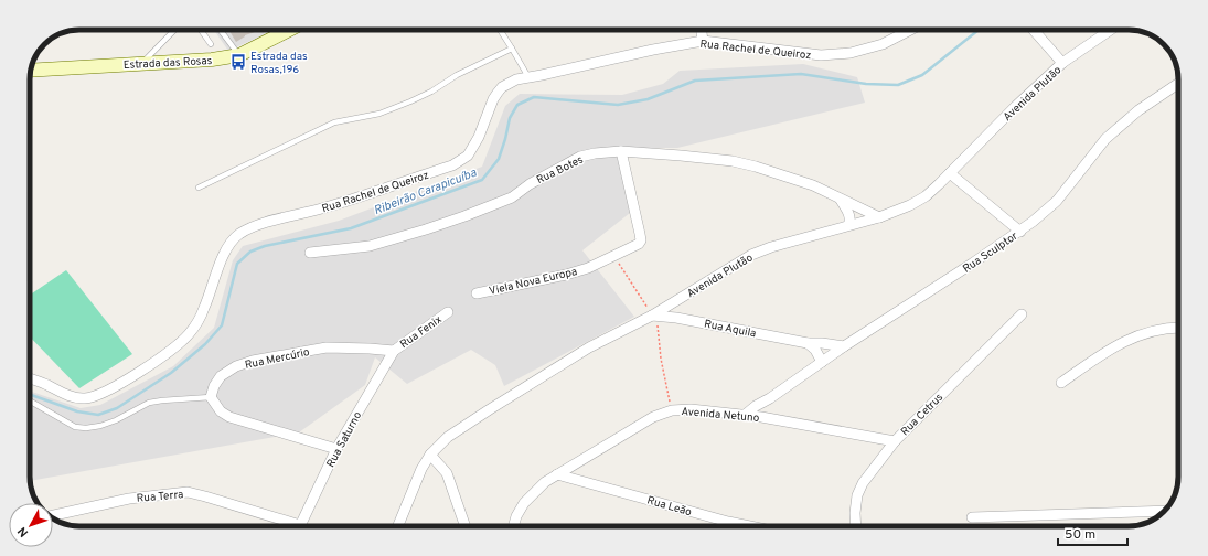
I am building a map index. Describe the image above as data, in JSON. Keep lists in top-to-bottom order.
{
  "streets": {
    "main road": ["Estrada das Rosas"],
    "street": [
      "Rua Rachel de Queiroz",
      "Avenida Plutão",
      "Rua Botes",
      "Rua Sculptor",
      "Viela Nova Europa",
      "Rua Aquila",
      "Rua Fenix",
      "Rua Mercúrio",
      "Avenida Netuno",
      "Rua Cetrus",
      "Rua Saturno",
      "Rua Terra",
      "Rua Leão"
    ]
  },
  "crossings": [
    ["Avenida Plutão", "Rua Botes"],
    ["Avenida Plutão", "Rua Aquila"],
    ["Rua Botes", "Viela Nova Europa"],
    ["Rua Sculptor", "Rua Aquila"],
    ["Rua Sculptor", "Avenida Netuno"],
    ["Rua Fenix", "Rua Mercúrio"],
    ["Rua Fenix", "Rua Saturno"],
    ["Rua Mercúrio", "Rua Saturno"],
    ["Avenida Netuno", "Rua Cetrus"],
    ["Avenida Netuno", "Rua Leão"]
  ],
  "water": ["Ribeirão Carapicuíba"],
  "places": {
    "bus stop": ["Estrada das Rosas,196"]
  },
  "scale_bar": "50 m",
  "north": "bottom left"
}
